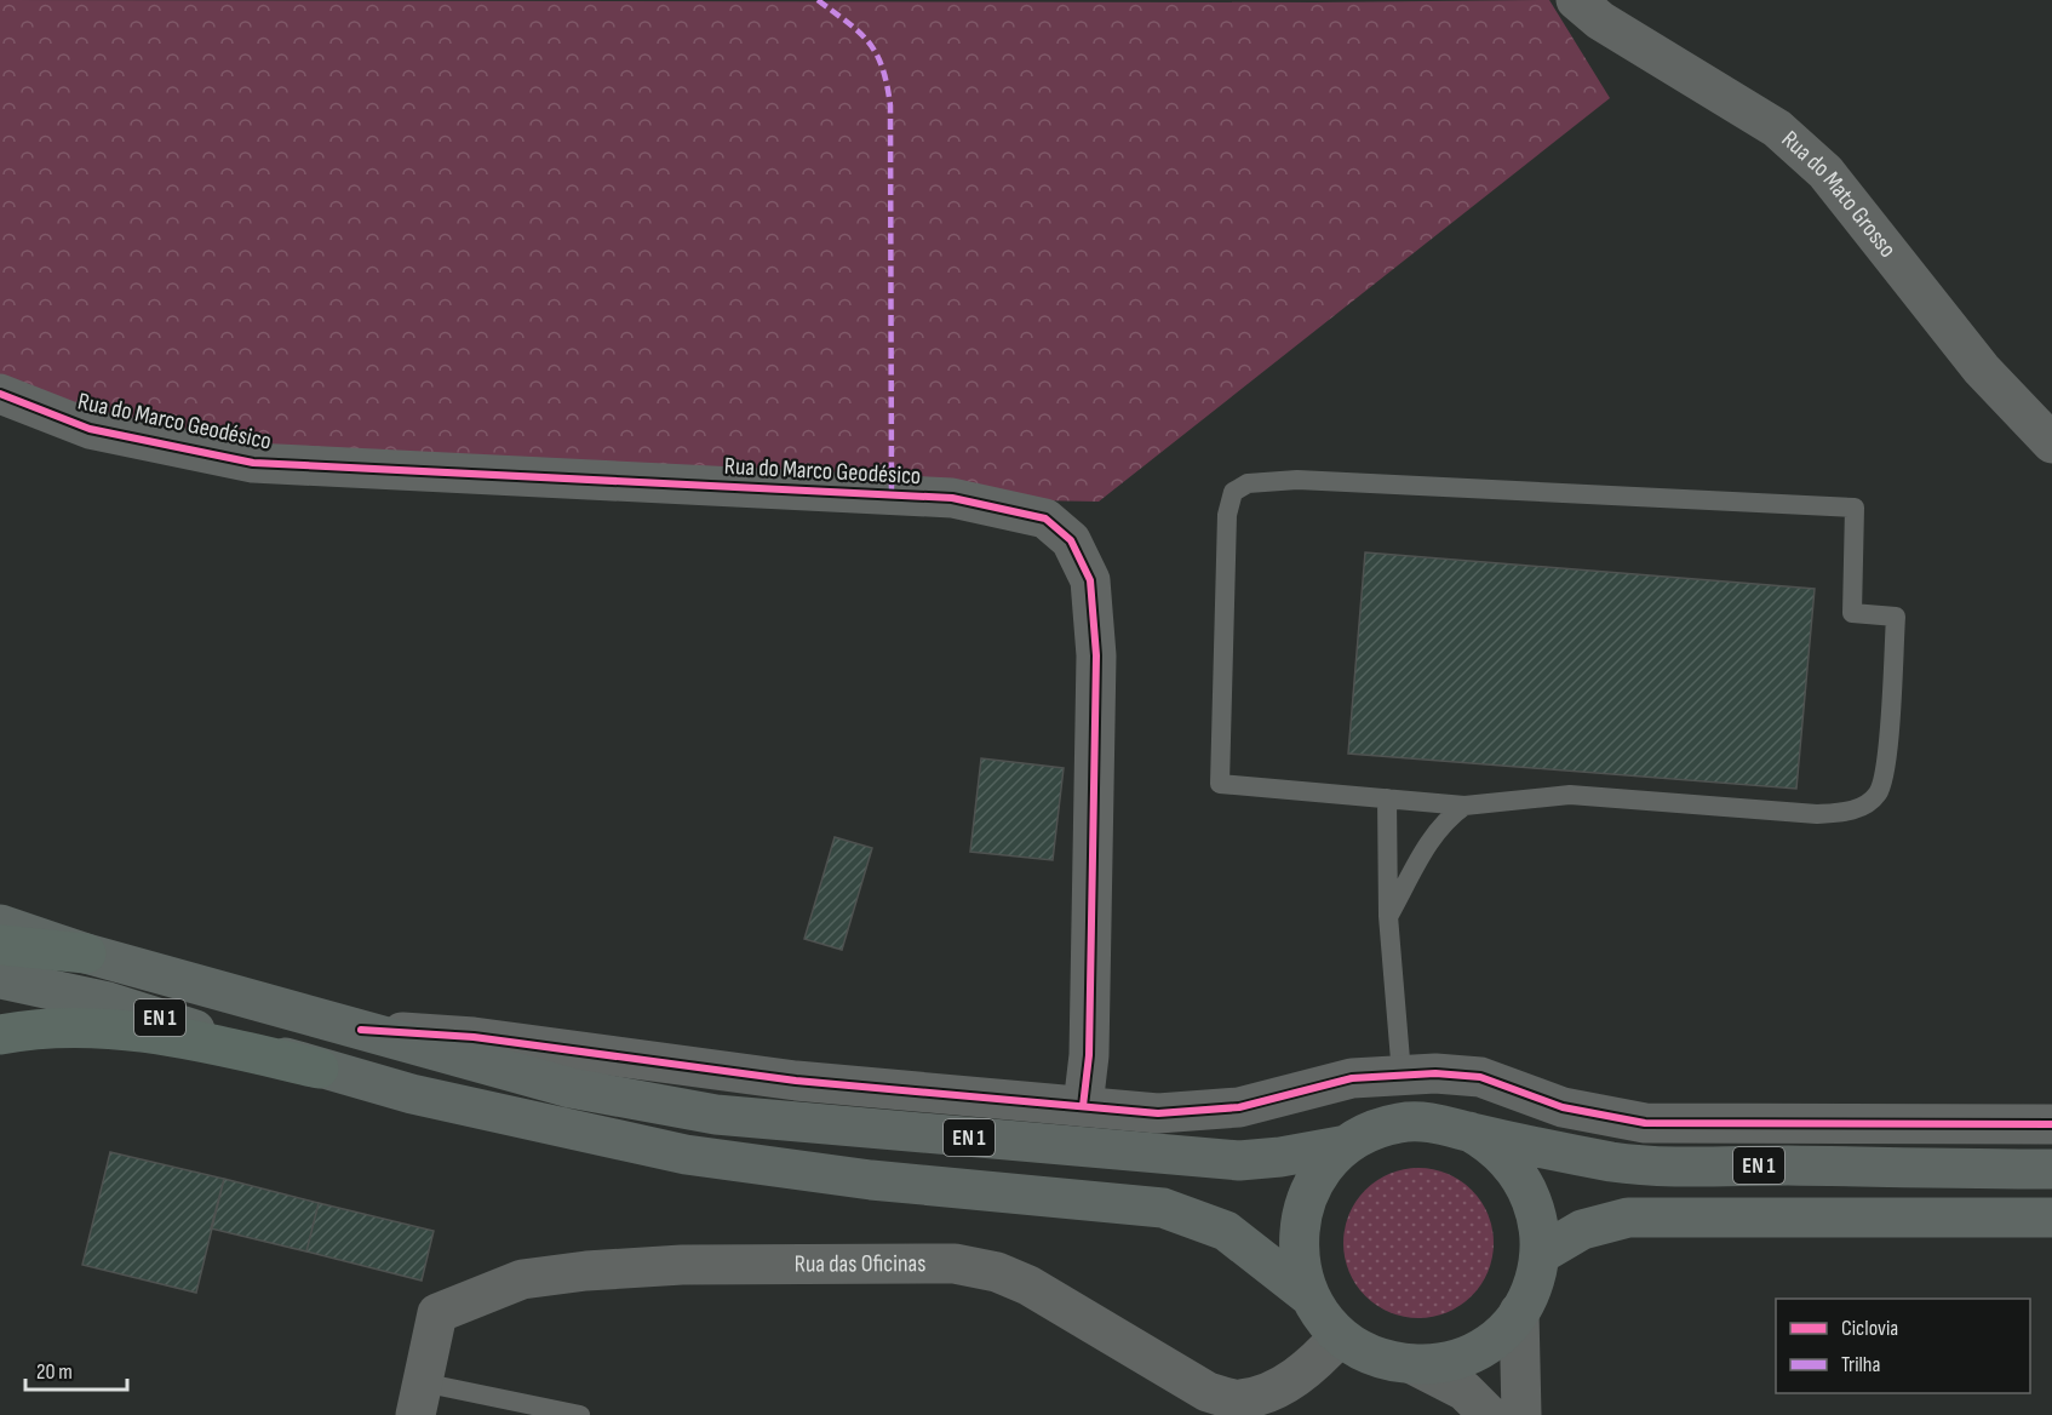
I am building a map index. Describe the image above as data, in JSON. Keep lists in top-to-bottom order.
{
  "streets": {
    "main road": ["EN 1"],
    "street": ["Rua do Mato Grosso", "Rua do Marco Geodésico", "Rua das Oficinas"]
  },
  "crossings": [
    ["EN 1", "Rua das Oficinas"]
  ],
  "legend": ["Ciclovia", "Trilha"],
  "scale_bar": "20 m"
}
